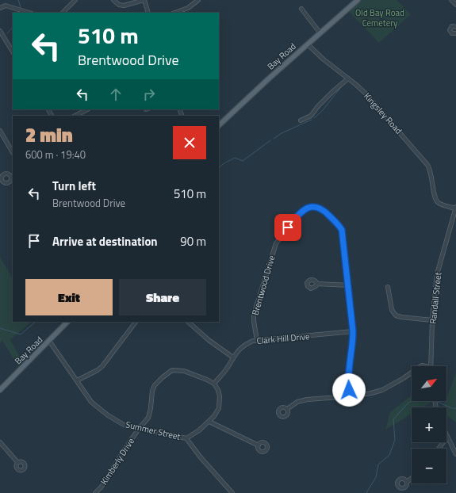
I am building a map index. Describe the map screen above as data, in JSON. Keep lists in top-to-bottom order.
{
  "streets": {
    "main road": ["Bay Road"],
    "street": [
      "Kingsley Road",
      "Brentwood Drive",
      "Randall Street",
      "Clark Hill Drive",
      "Summer Street",
      "Kimberly Drive"
    ]
  },
  "crossings": [
    ["Bay Road", "Kingsley Road"],
    ["Bay Road", "Summer Street"],
    ["Kingsley Road", "Randall Street"],
    ["Brentwood Drive", "Clark Hill Drive"],
    ["Clark Hill Drive", "Kimberly Drive"],
    ["Summer Street", "Kimberly Drive"]
  ],
  "parks": ["Old Bay Road Cemetery"],
  "north": "top right",
  "page": {
    "turn": ["510 m", "Brentwood Drive"],
    "heading": ["2 min", "600 m · 19:40"],
    "list": [
      {
        "name": "Turn left",
        "note": "Brentwood Drive",
        "value": "510 m"
      },
      {
        "name": "Arrive at destination",
        "value": "90 m"
      }
    ],
    "buttons": ["Exit", "Share"],
    "map_buttons": ["+", "−"]
  }
}
